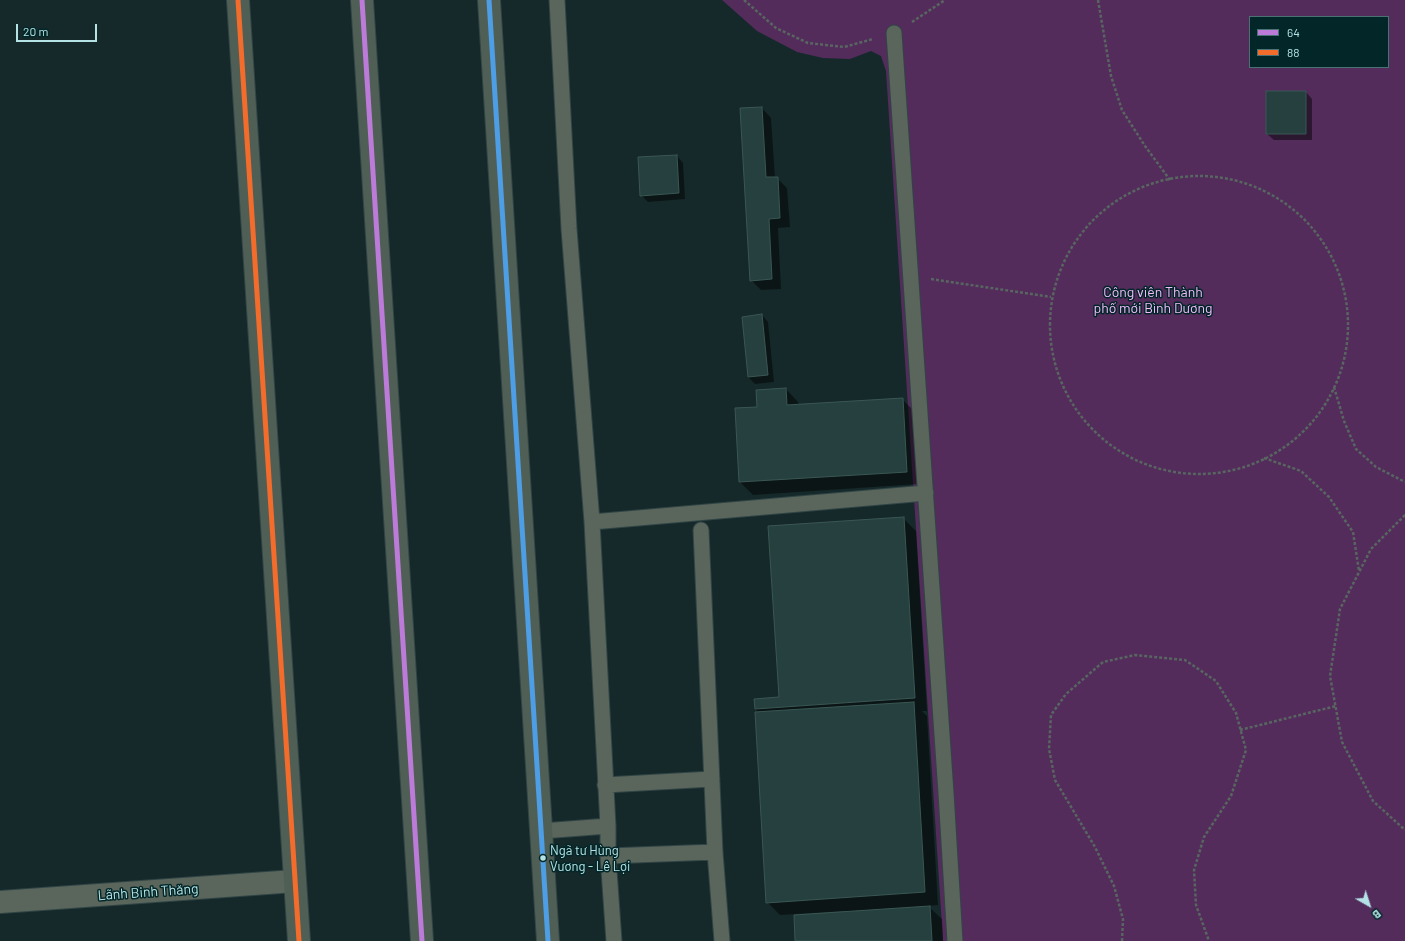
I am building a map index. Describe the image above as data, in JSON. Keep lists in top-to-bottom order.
{
  "streets": {
    "street": ["Lãnh Binh Thăng"]
  },
  "parks": ["Công viên Thành phố mới Bình Dương"],
  "places": ["Ngã tư Hùng Vương - Lê Lợi"],
  "lines": ["transit line 64", "transit line 88"],
  "legend": ["64", "88"],
  "scale_bar": "20 m",
  "north": "bottom right"
}
